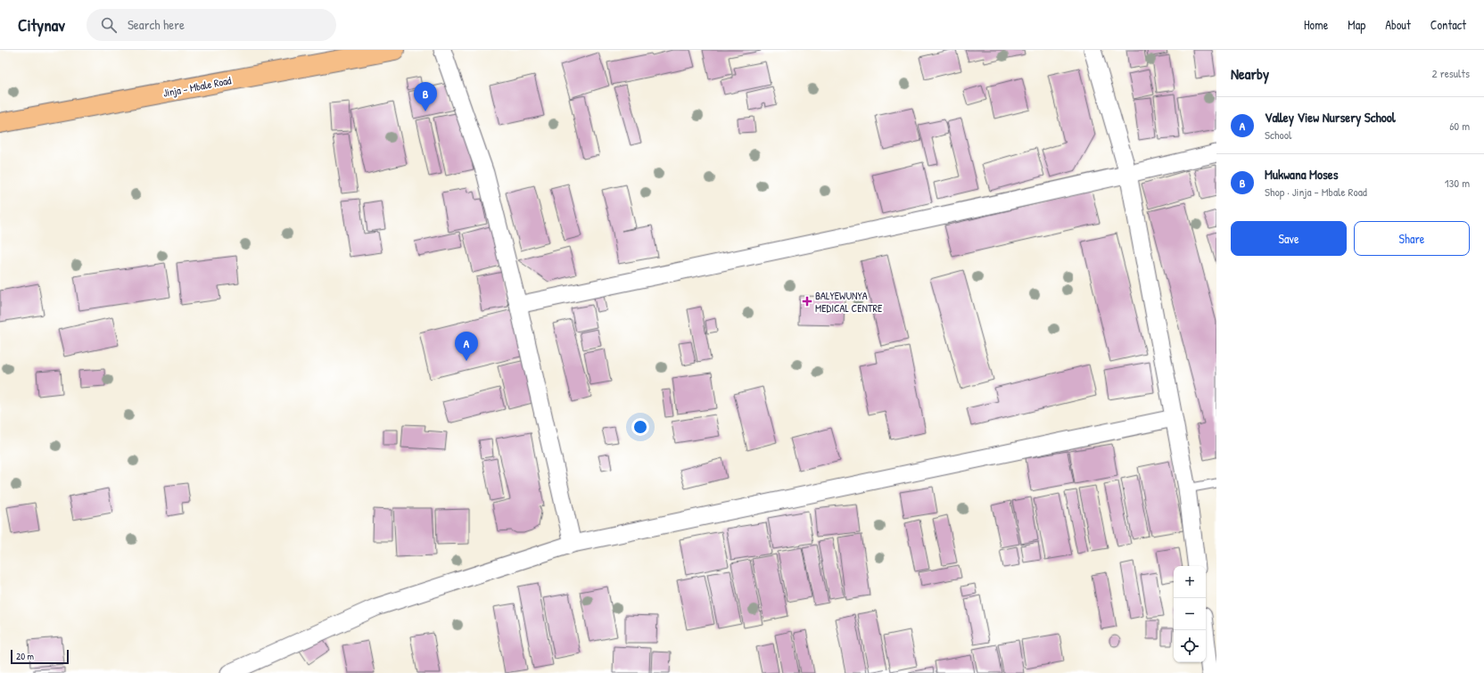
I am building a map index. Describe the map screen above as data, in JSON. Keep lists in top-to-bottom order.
{
  "streets": {
    "main road": ["Jinja - Mbale Road"]
  },
  "places": {
    "health": ["BALYEWUNYA MEDICAL CENTRE"]
  },
  "scale_bar": "20 m",
  "page": {
    "header": "Citynav",
    "search": "Search here",
    "nav": [
      "Home",
      "Map",
      "About",
      "Contact"
    ],
    "heading": ["Nearby", "2 results"],
    "pins": ["B", "A"],
    "list": [
      {
        "mark": "A",
        "name": "Valley View Nursery School",
        "note": "School",
        "value": "60 m"
      },
      {
        "mark": "B",
        "name": "Mukwana Moses",
        "note": "Shop · Jinja - Mbale Road",
        "value": "130 m"
      }
    ],
    "buttons": ["Save", "Share"],
    "map_buttons": ["+", "−"],
    "scale": "20 m"
  }
}
